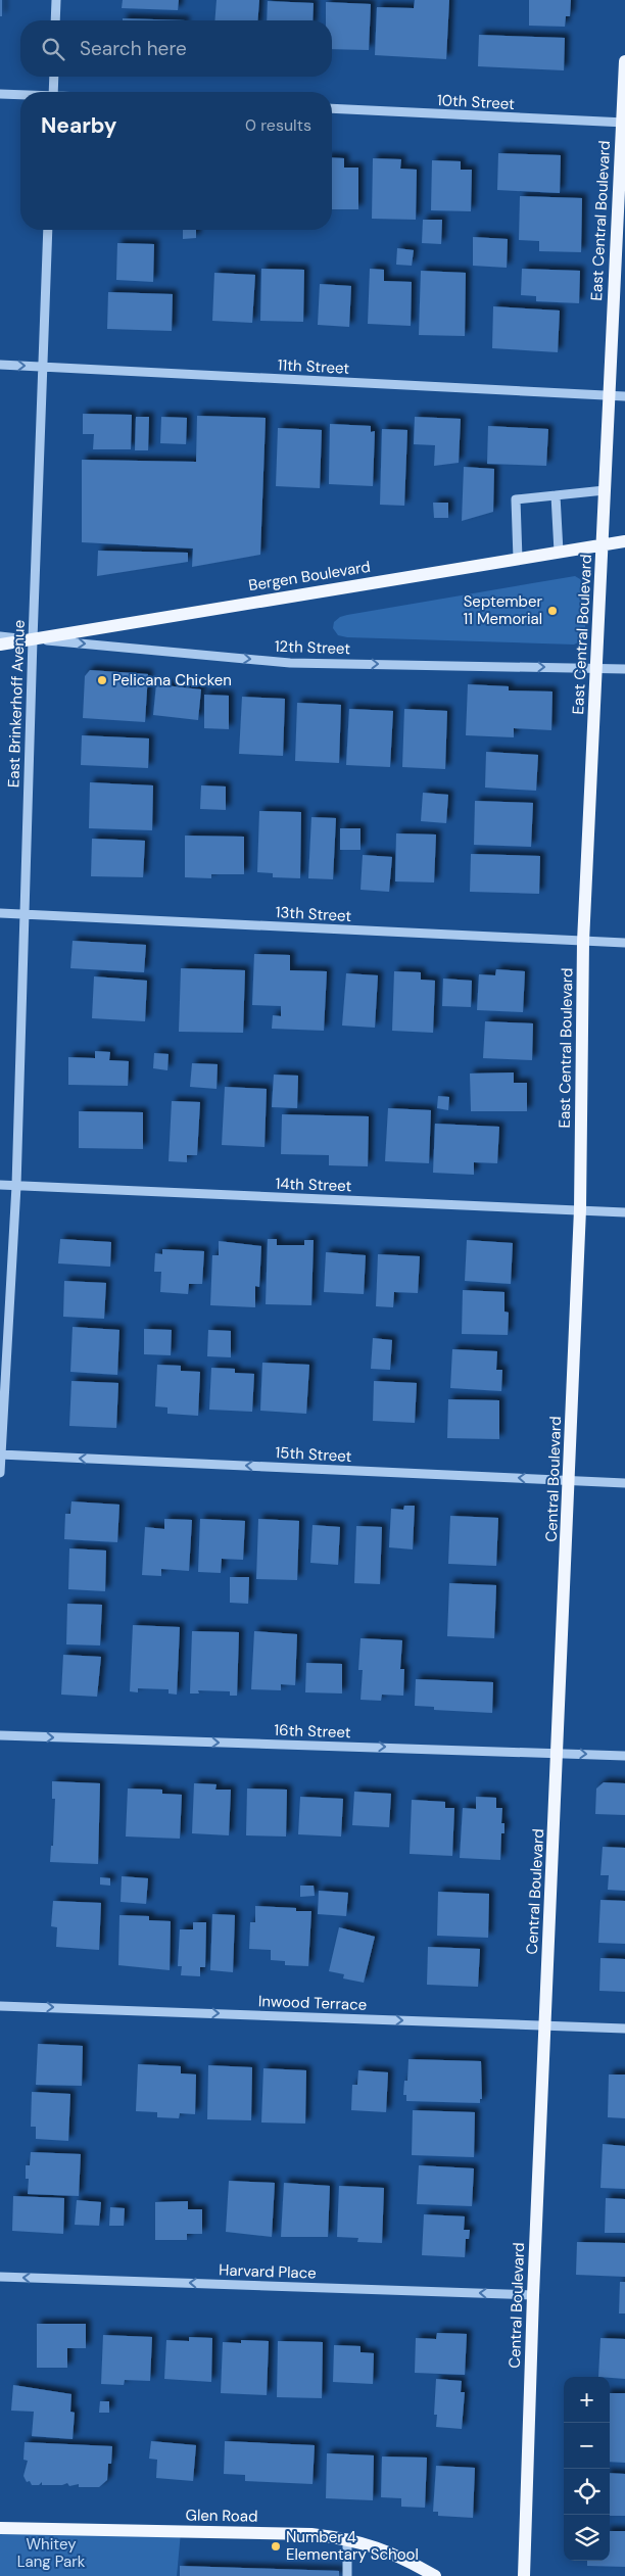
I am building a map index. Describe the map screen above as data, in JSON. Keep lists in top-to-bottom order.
{
  "streets": {
    "main road": [
      "East Central Boulevard",
      "Bergen Boulevard",
      "Central Boulevard",
      "Glen Road"
    ],
    "street": [
      "10th Street",
      "11th Street",
      "12th Street",
      "East Brinkerhoff Avenue",
      "13th Street",
      "14th Street",
      "15th Street",
      "16th Street",
      "Inwood Terrace",
      "Harvard Place"
    ]
  },
  "crossings": [
    ["10th Street", "East Central Boulevard"],
    ["East Central Boulevard", "11th Street"],
    ["East Central Boulevard", "Bergen Boulevard"],
    ["East Central Boulevard", "12th Street"],
    ["East Central Boulevard", "13th Street"],
    ["East Central Boulevard", "14th Street"],
    ["East Central Boulevard", "Central Boulevard"],
    ["11th Street", "East Brinkerhoff Avenue"],
    ["Bergen Boulevard", "12th Street"],
    ["Bergen Boulevard", "East Brinkerhoff Avenue"],
    ["12th Street", "East Brinkerhoff Avenue"],
    ["East Brinkerhoff Avenue", "13th Street"],
    ["East Brinkerhoff Avenue", "14th Street"],
    ["East Brinkerhoff Avenue", "15th Street"],
    ["14th Street", "Central Boulevard"],
    ["15th Street", "Central Boulevard"],
    ["Central Boulevard", "16th Street"],
    ["Central Boulevard", "Inwood Terrace"],
    ["Central Boulevard", "Harvard Place"]
  ],
  "one_way": [
    "12th Street",
    "15th Street",
    "16th Street",
    "Inwood Terrace",
    "Harvard Place"
  ],
  "parks": ["Whitey Lang Park"],
  "places": ["September 11 Memorial", "Pelicana Chicken", "Number 4 Elementary School"],
  "page": {
    "search": "Search here",
    "heading": ["Nearby", "0 results"],
    "map_buttons": ["+", "−"]
  }
}
